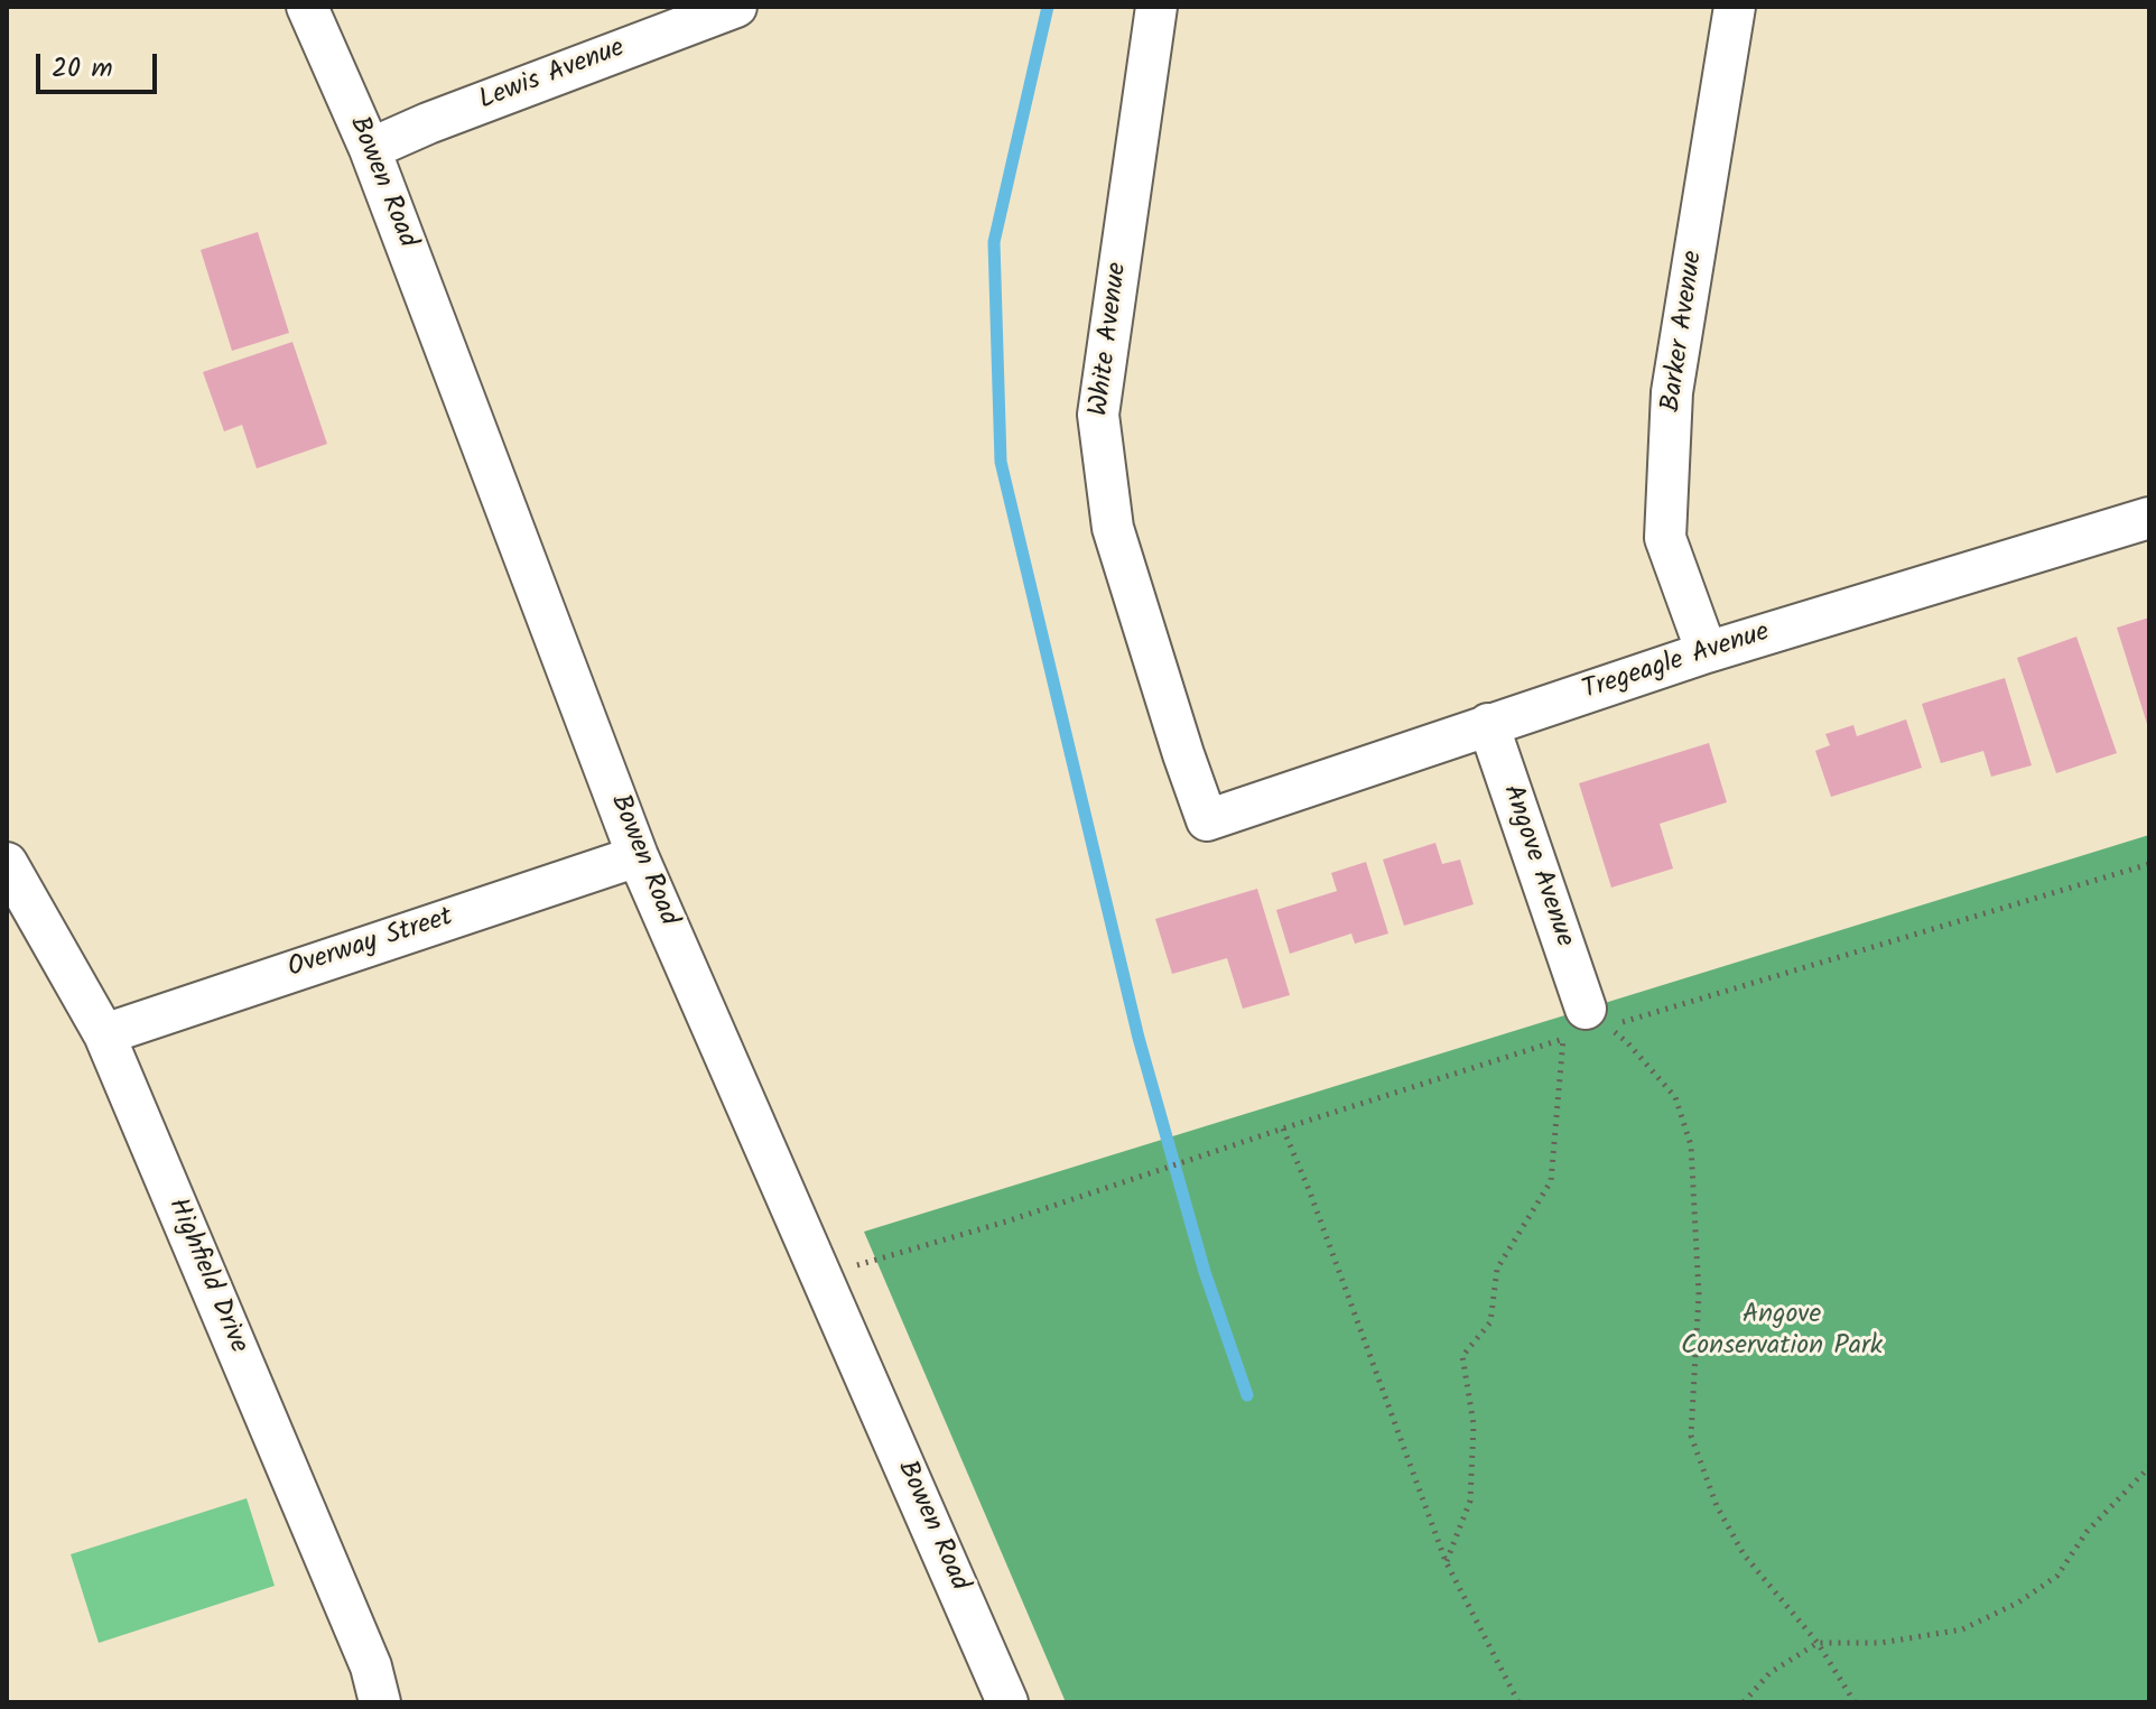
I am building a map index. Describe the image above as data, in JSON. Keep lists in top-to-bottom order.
{
  "streets": {
    "street": [
      "Lewis Avenue",
      "Bowen Road",
      "Barker Avenue",
      "White Avenue",
      "Tregeagle Avenue",
      "Angove Avenue",
      "Overway Street",
      "Highfield Drive"
    ]
  },
  "crossings": [
    ["Lewis Avenue", "Bowen Road"],
    ["Bowen Road", "Overway Street"],
    ["Barker Avenue", "Tregeagle Avenue"],
    ["White Avenue", "Tregeagle Avenue"],
    ["Tregeagle Avenue", "Angove Avenue"],
    ["Overway Street", "Highfield Drive"]
  ],
  "parks": ["Angove Conservation Park"],
  "scale_bar": "20 m"
}
